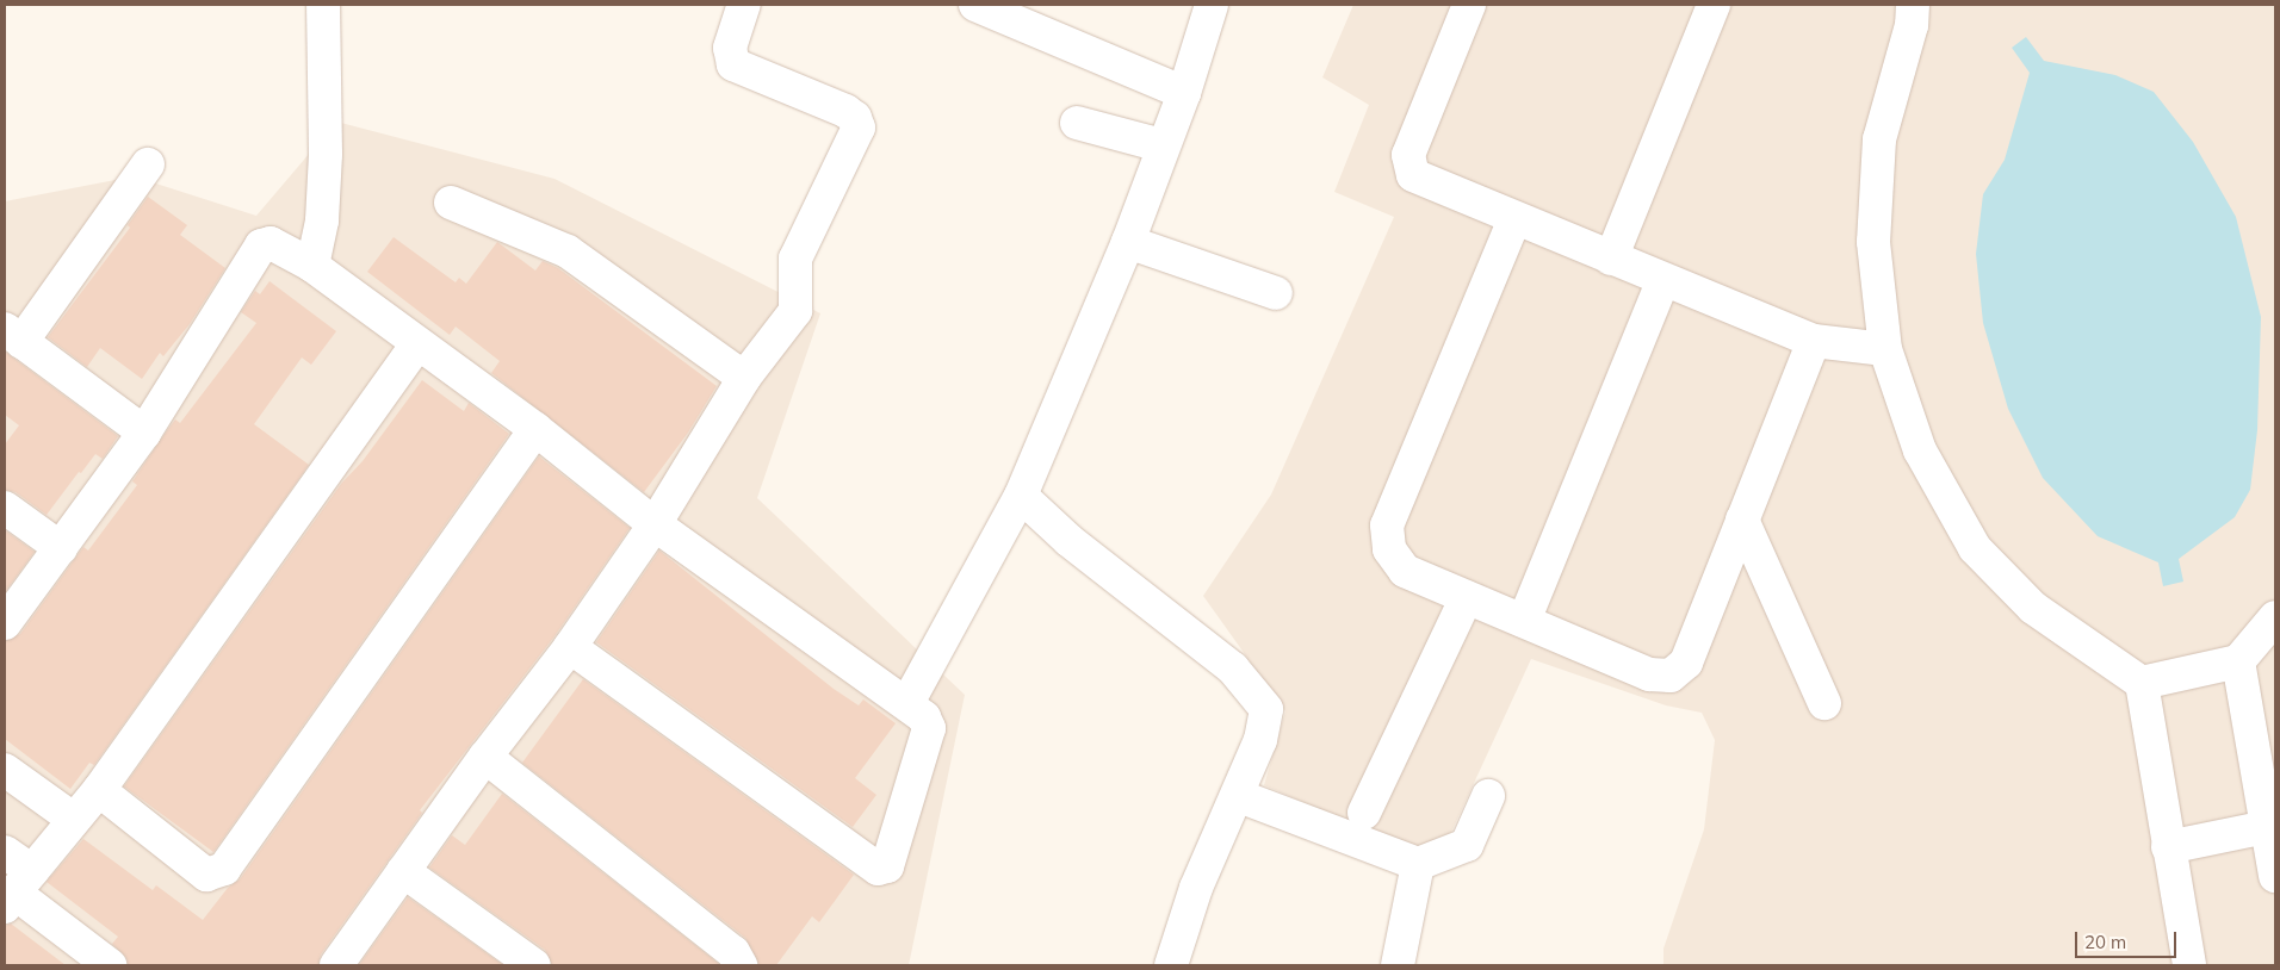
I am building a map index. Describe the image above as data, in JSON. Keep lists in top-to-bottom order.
{
  "scale_bar": "20 m"
}
